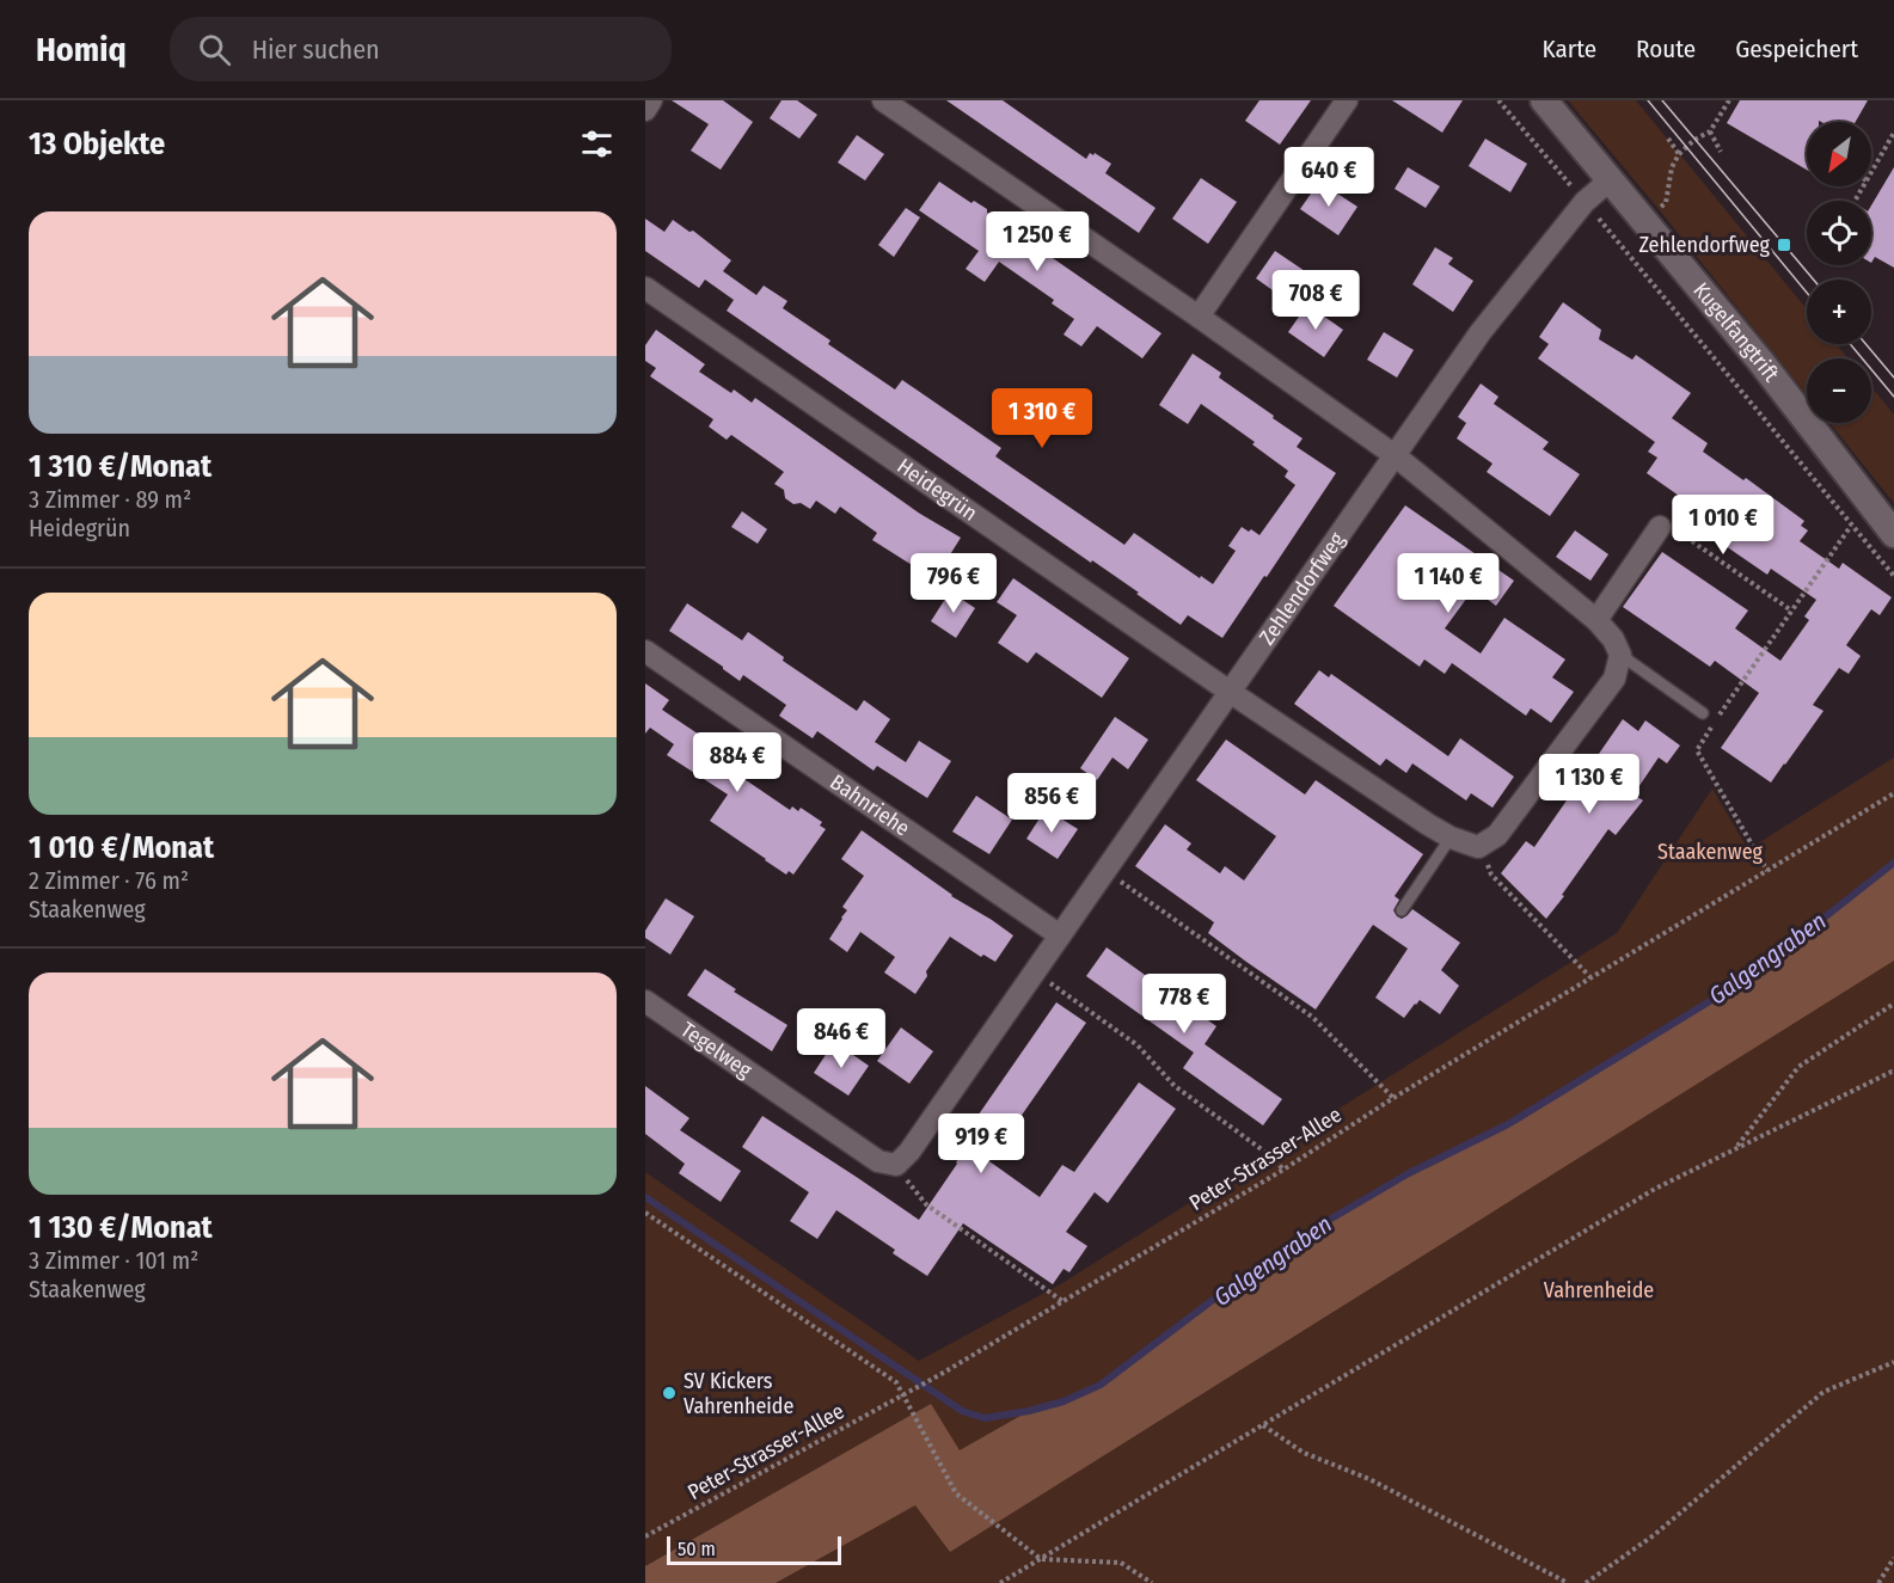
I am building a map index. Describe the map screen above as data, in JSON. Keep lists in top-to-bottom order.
{
  "streets": {
    "street": [
      "Kugelfangtrift",
      "Heidegrün",
      "Zehlendorfweg",
      "Bahnriehe",
      "Tegelweg"
    ],
    "path": ["Peter-Strasser-Allee"]
  },
  "crossings": [
    ["Kugelfangtrift", "Zehlendorfweg"],
    ["Heidegrün", "Zehlendorfweg"],
    ["Zehlendorfweg", "Bahnriehe"],
    ["Zehlendorfweg", "Tegelweg"]
  ],
  "water": ["Galgengraben"],
  "parks": ["Staakenweg", "Vahrenheide"],
  "places": {
    "transit": ["Zehlendorfweg"],
    "other": ["SV Kickers Vahrenheide"]
  },
  "scale_bar": "50 m",
  "north": "bottom left",
  "page": {
    "header": "Homiq",
    "search": "Hier suchen",
    "nav": ["Karte", "Route", "Gespeichert"],
    "heading": "13 Objekte",
    "map_buttons": ["+", "−"],
    "price": [
      "640 €",
      "1 250 €",
      "708 €",
      "1 310 €",
      "1 010 €",
      "796 €",
      "1 140 €",
      "884 €",
      "1 130 €",
      "856 €",
      "778 €",
      "846 €",
      "919 €"
    ],
    "list": [
      {
        "name": "1 310 €/Monat",
        "note": "3 Zimmer · 89 m² · Heidegrün"
      },
      {
        "name": "1 010 €/Monat",
        "note": "2 Zimmer · 76 m² · Staakenweg"
      },
      {
        "name": "1 130 €/Monat",
        "note": "3 Zimmer · 101 m² · Staakenweg"
      }
    ],
    "scale": "50 m"
  }
}
